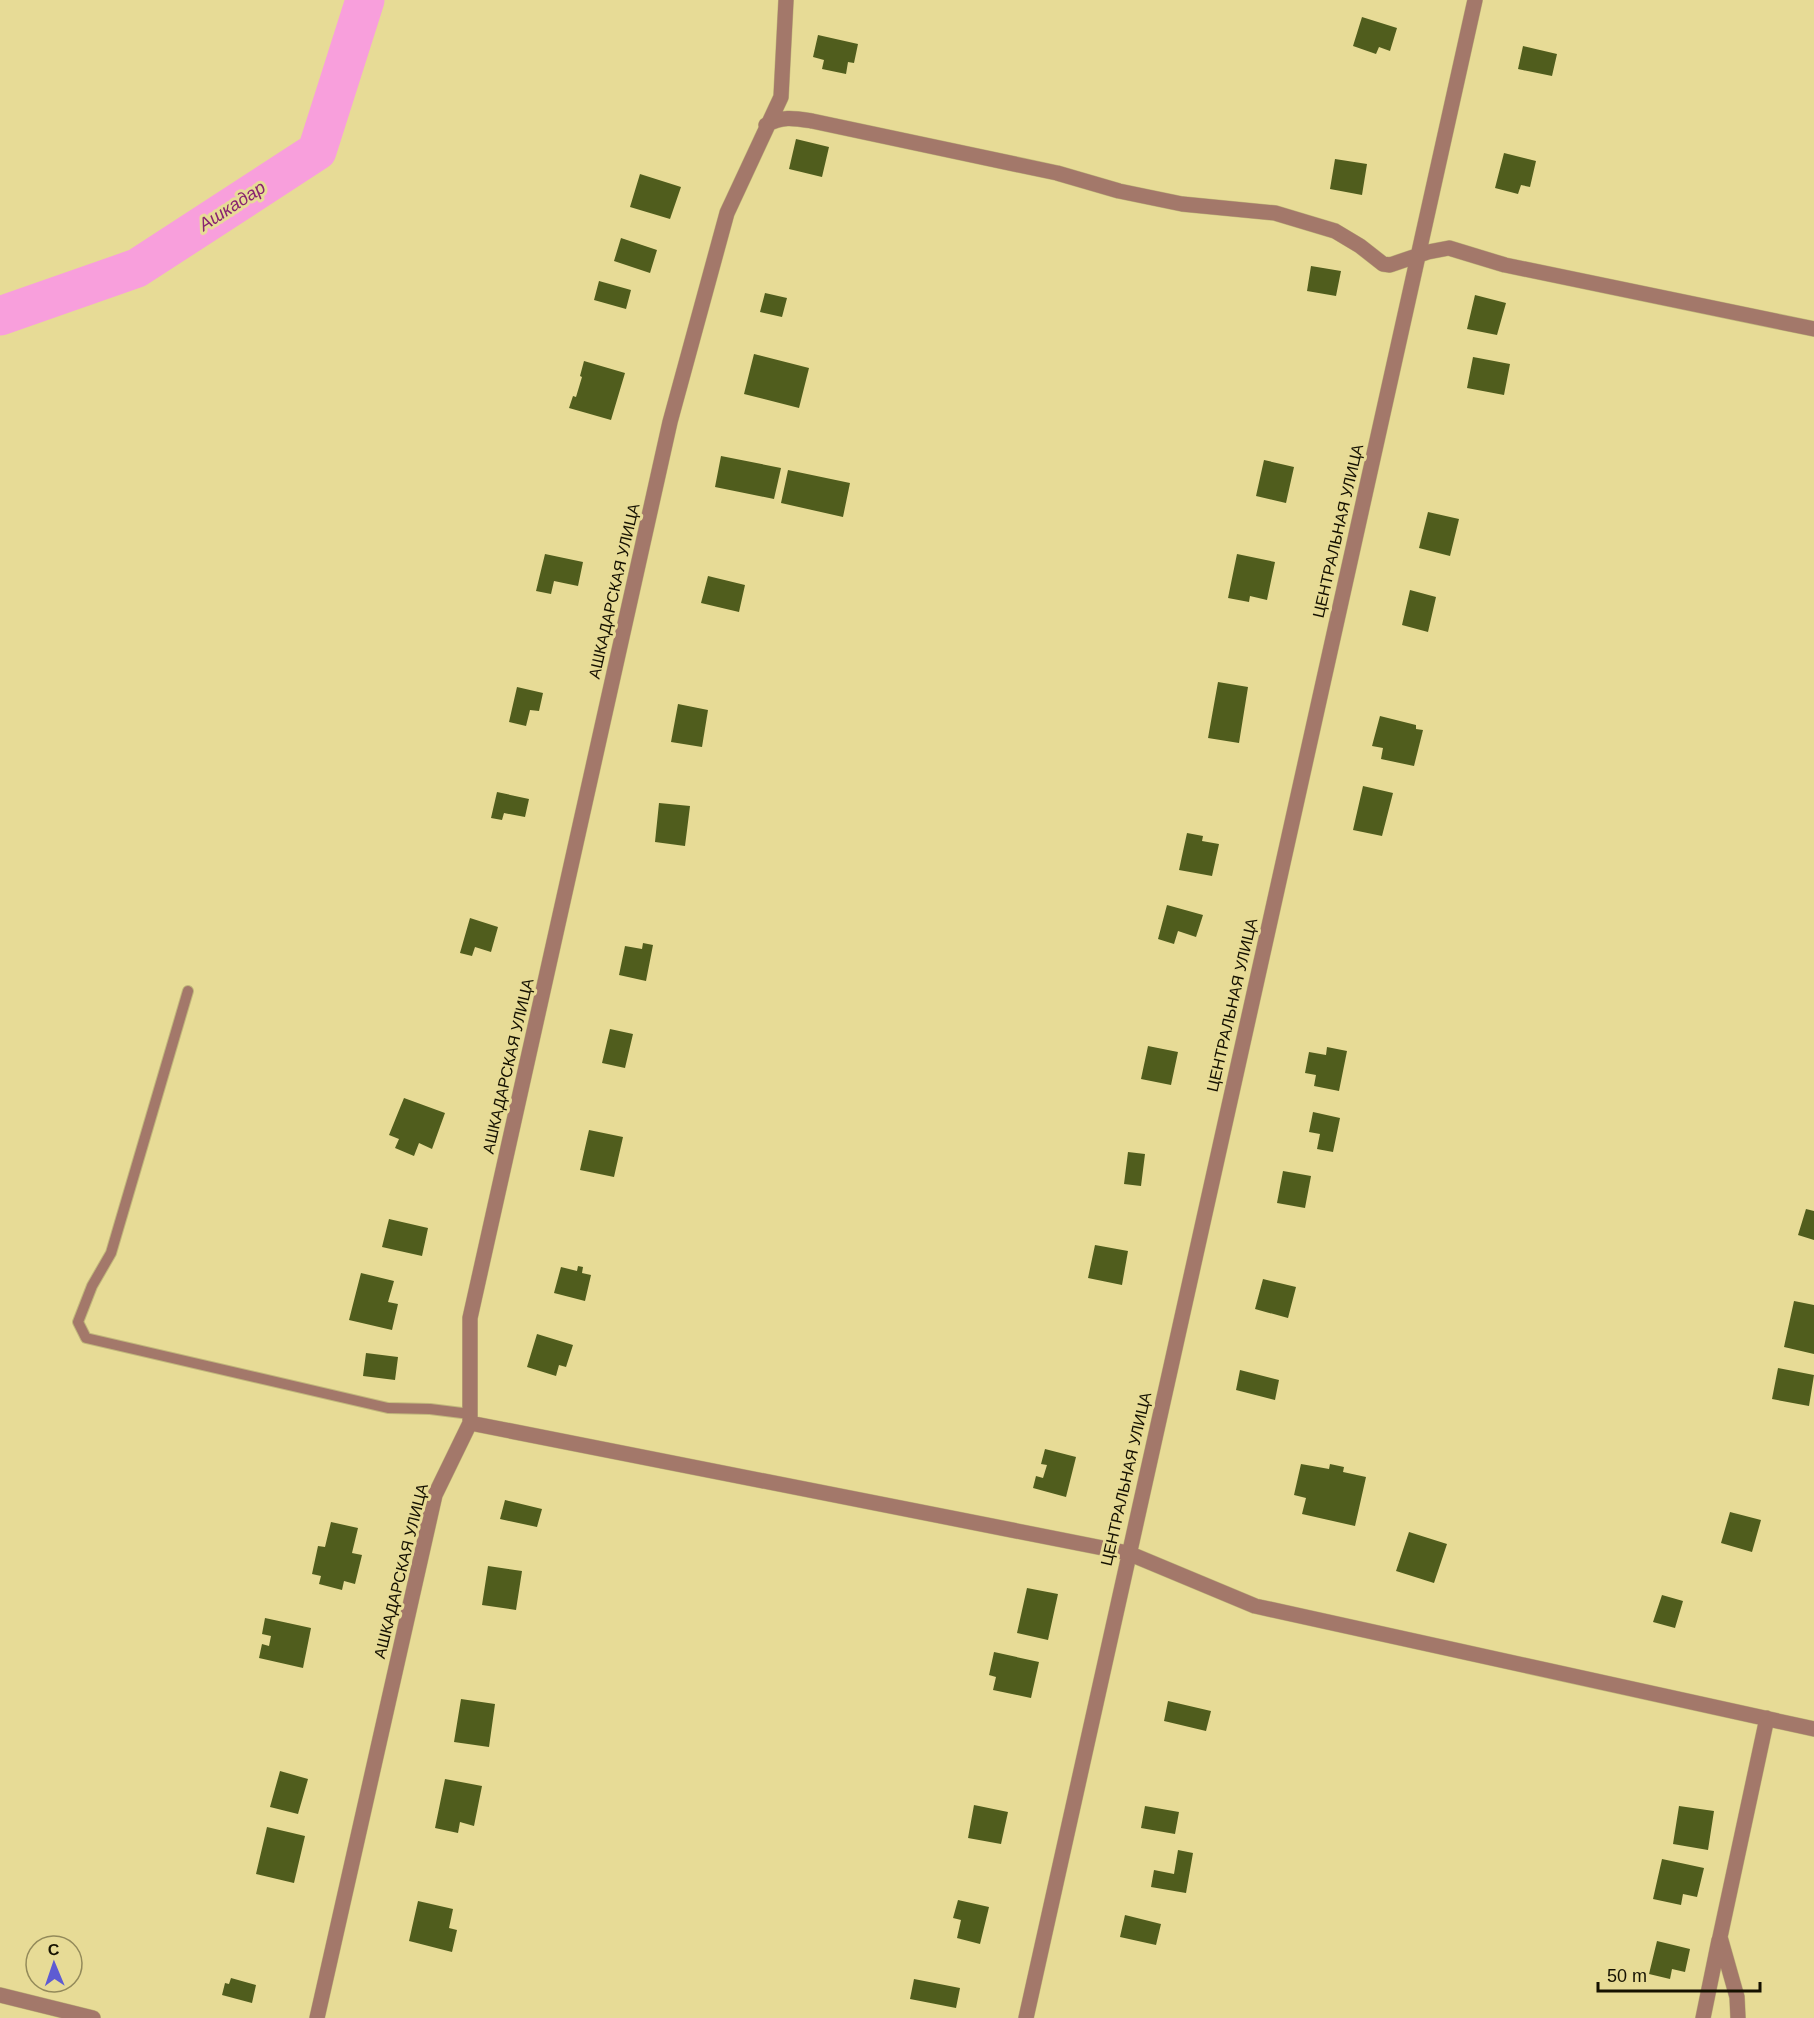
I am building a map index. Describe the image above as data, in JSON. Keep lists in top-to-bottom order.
{
  "streets": {
    "street": ["ЦЕНТРАЛЬНАЯ УЛИЦА", "АШКАДАРСКАЯ УЛИЦА"]
  },
  "water": ["Ашкадар"],
  "scale_bar": "50 m",
  "north": "top"
}
